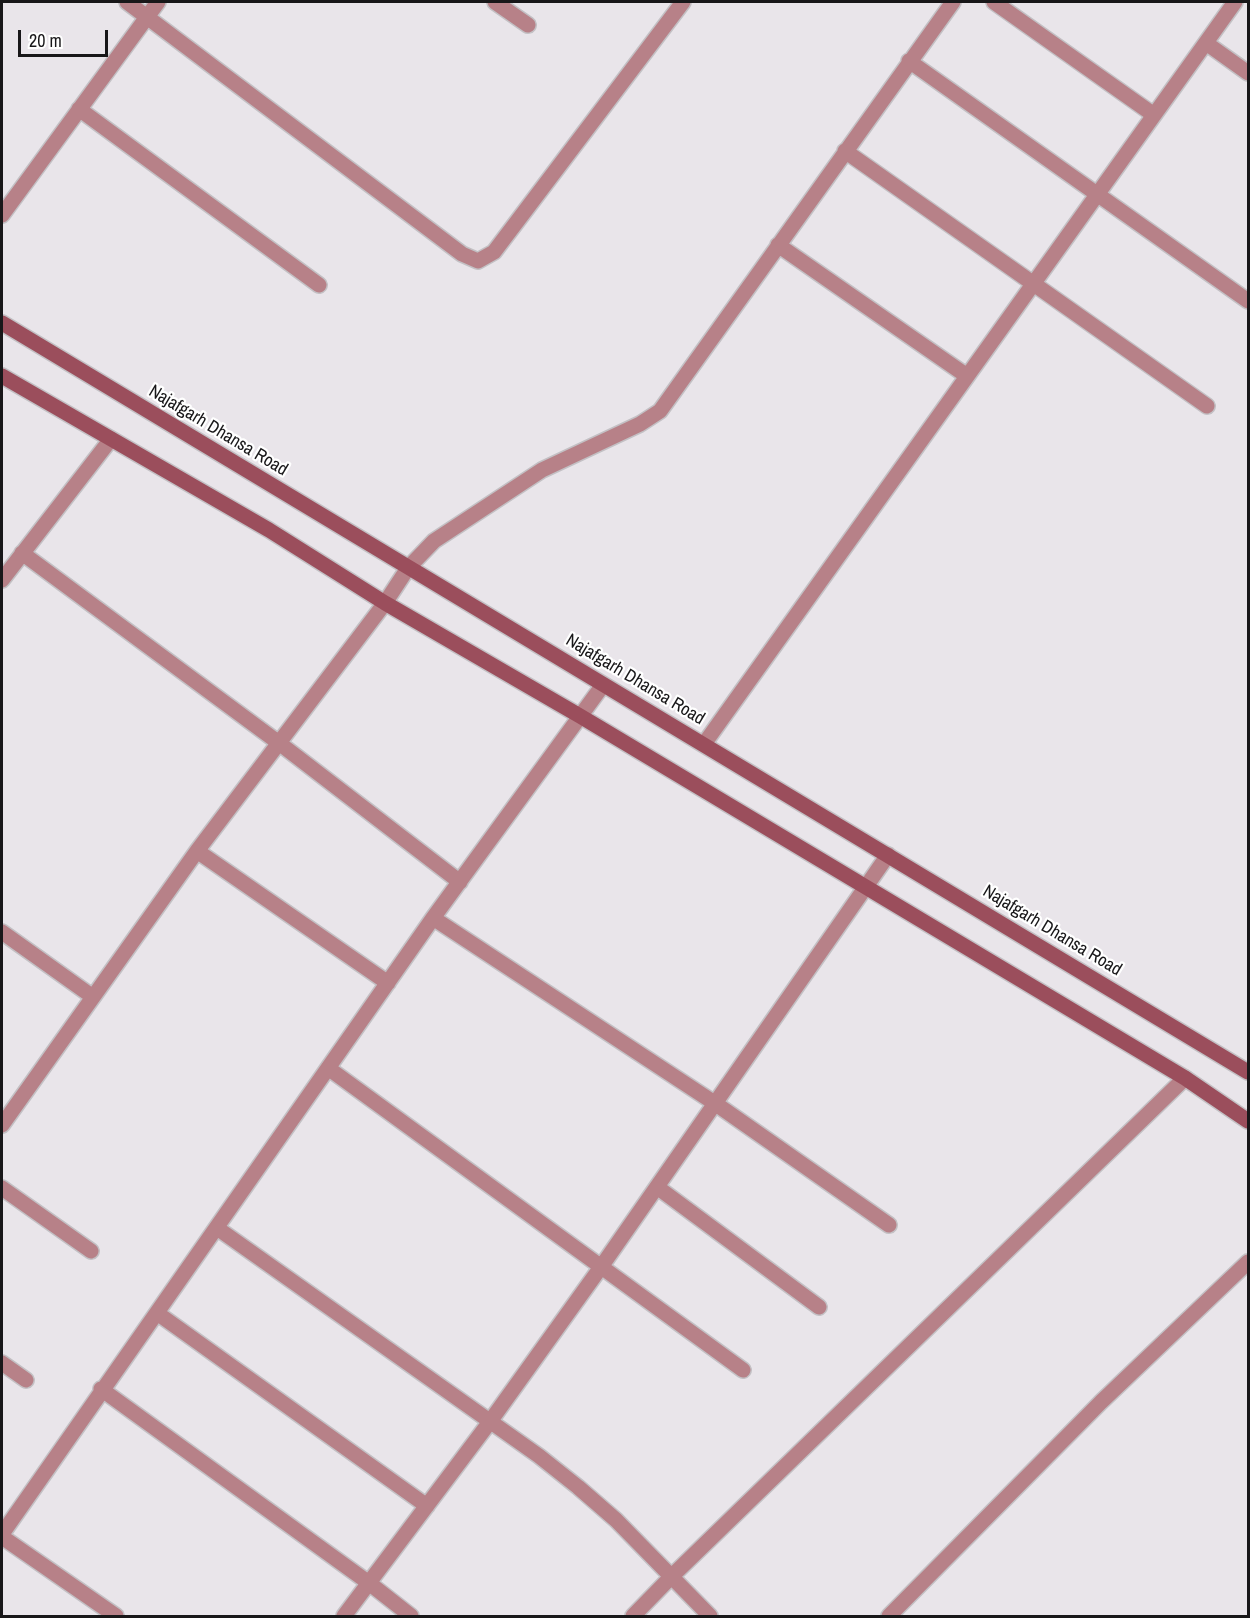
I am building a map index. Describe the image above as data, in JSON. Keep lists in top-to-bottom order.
{
  "streets": {
    "main road": ["Najafgarh Dhansa Road"]
  },
  "scale_bar": "20 m"
}
